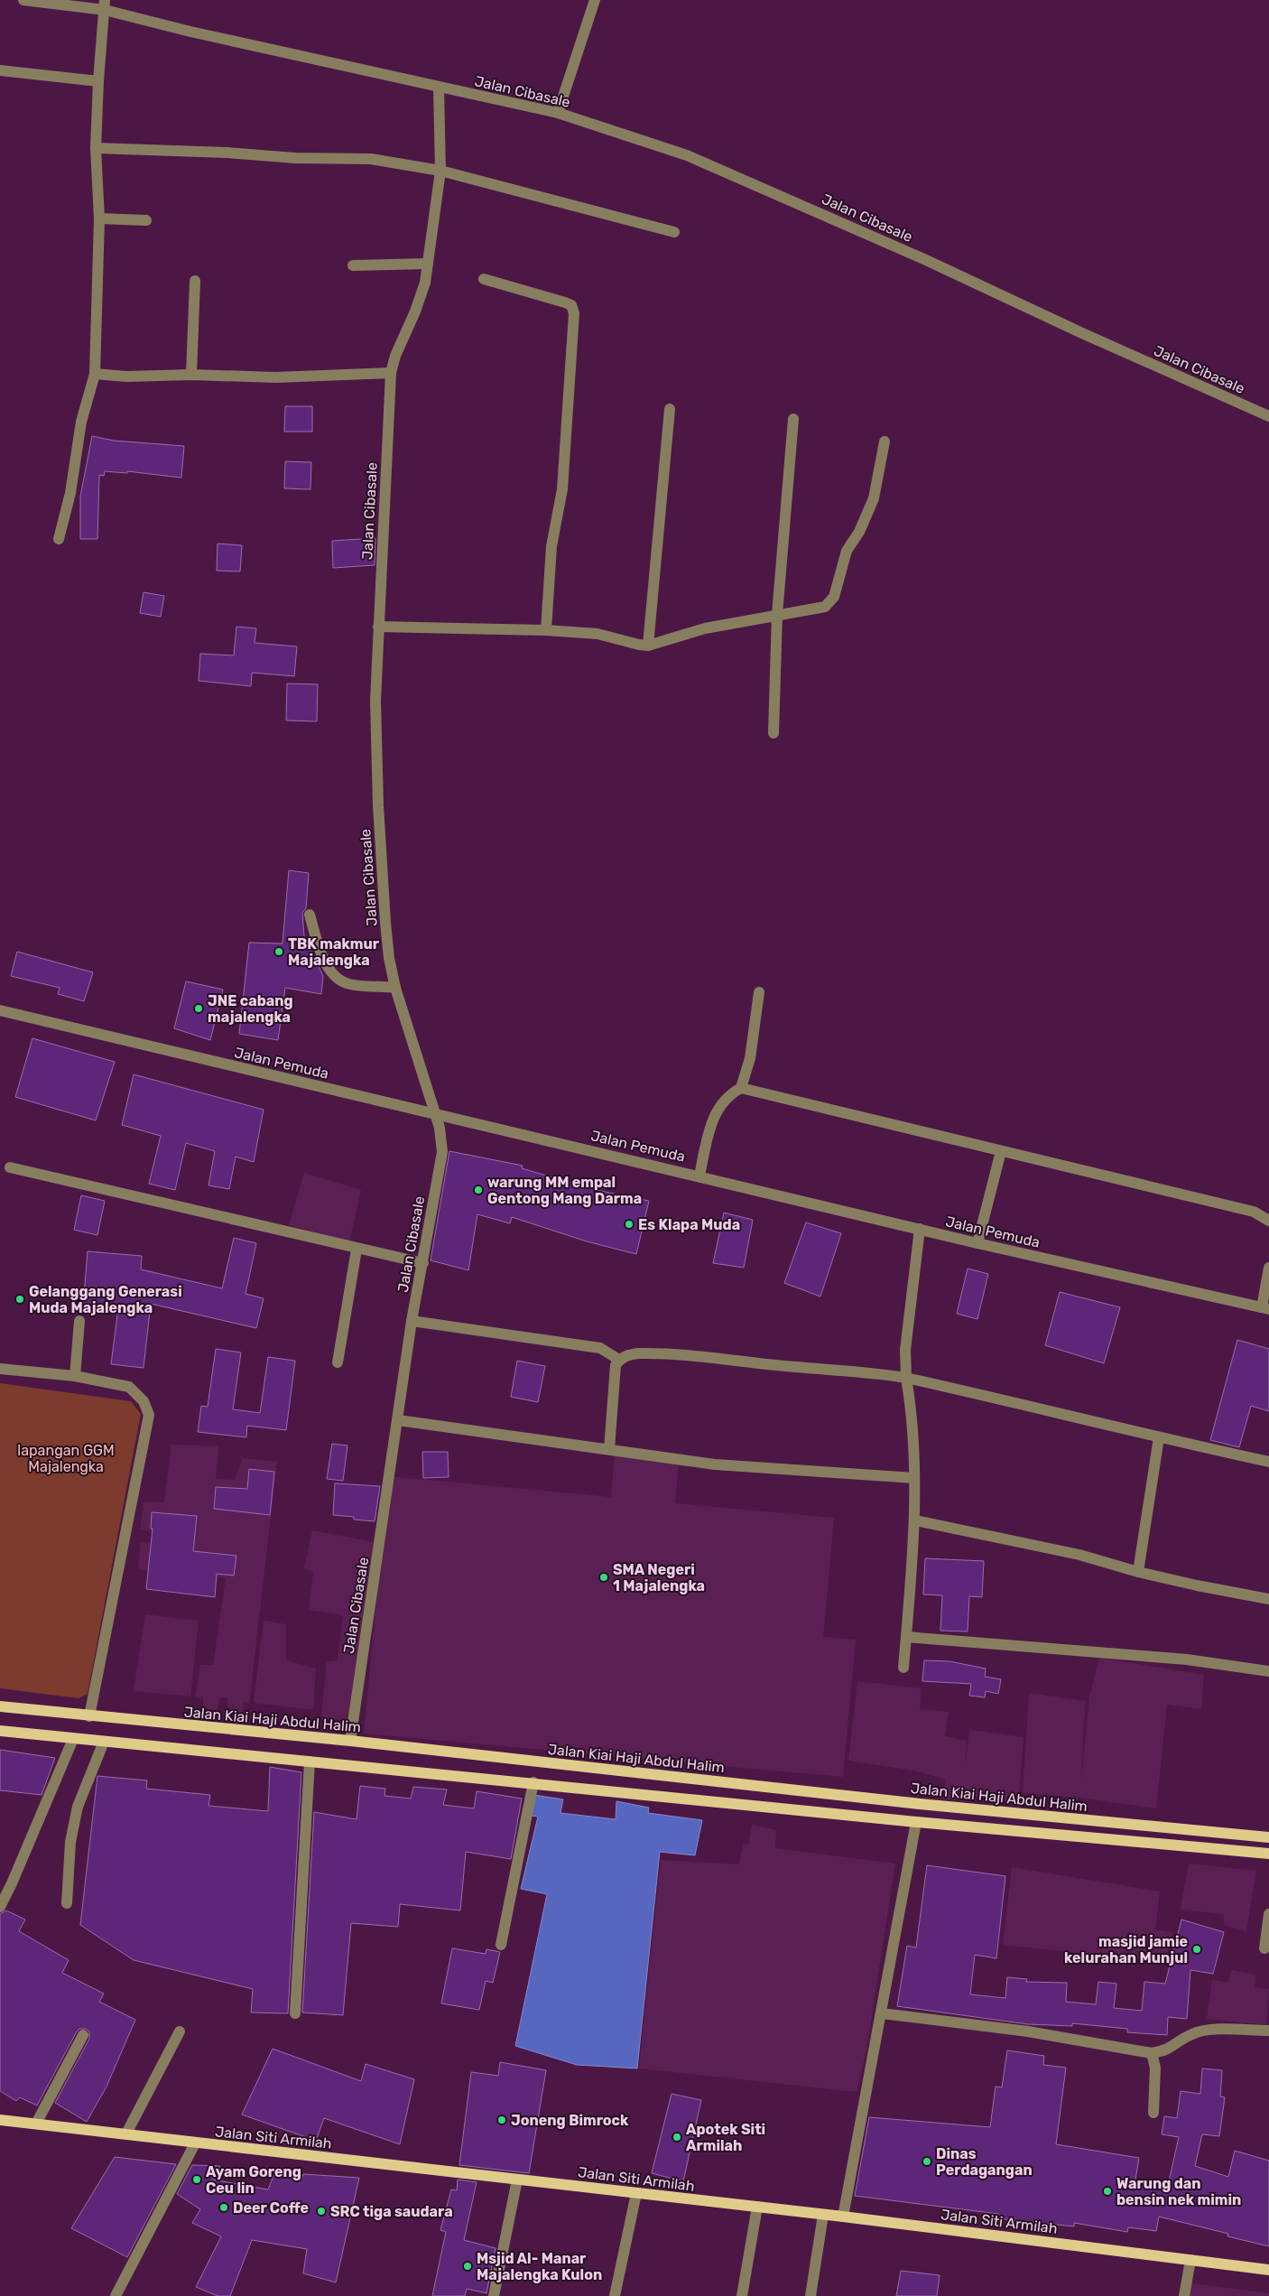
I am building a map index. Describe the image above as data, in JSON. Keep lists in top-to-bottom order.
{
  "streets": {
    "main road": ["Jalan Kiai Haji Abdul Halim", "Jalan Siti Armilah"],
    "street": ["Jalan Cibasale", "Jalan Pemuda"]
  },
  "crossings": [
    ["Jalan Cibasale", "Jalan Pemuda"],
    ["Jalan Cibasale", "Jalan Kiai Haji Abdul Halim"]
  ],
  "parks": ["lapangan GGM Majalengka"],
  "places": [
    "TBK makmur Majalengka",
    "JNE cabang majalengka",
    "warung MM empal Gentong Mang Darma",
    "Es Klapa Muda",
    "Gelanggang Generasi Muda Majalengka",
    "SMA Negeri 1 Majalengka",
    "masjid jamie kelurahan Munjul",
    "Joneng Bimrock",
    "Apotek Siti Armilah",
    "Dinas Perdagangan",
    "Ayam Goreng Ceu lin",
    "Warung dan bensin nek mimin",
    "Deer Coffe",
    "SRC tiga saudara",
    "Msjid Al- Manar Majalengka Kulon"
  ]
}
